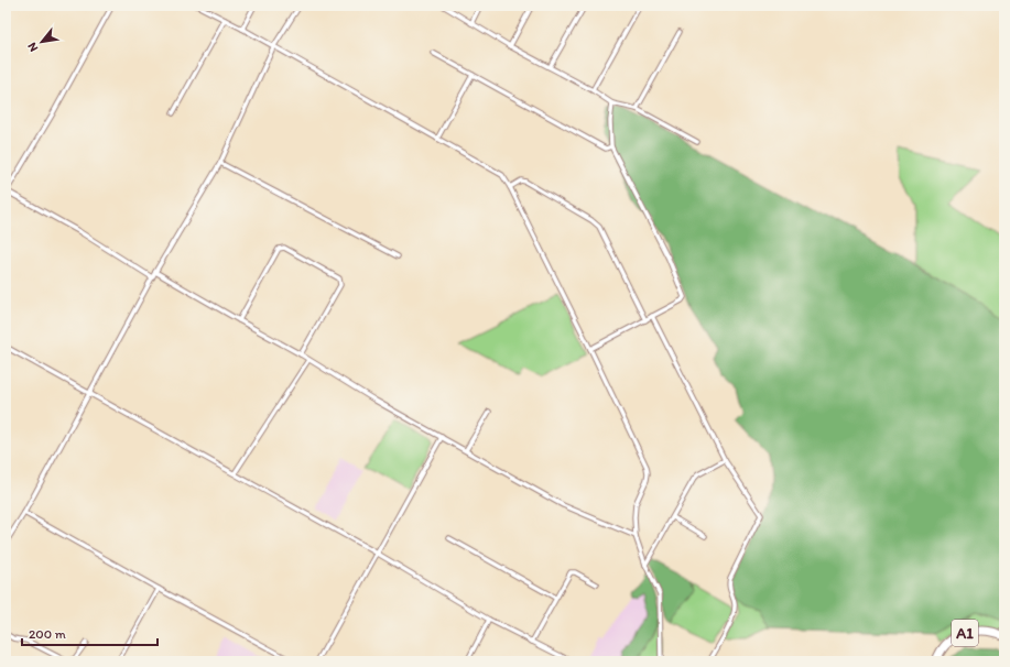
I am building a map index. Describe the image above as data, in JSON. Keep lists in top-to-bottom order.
{
  "streets": {
    "highway": ["A1"]
  },
  "scale_bar": "200 m",
  "north": "bottom left"
}
